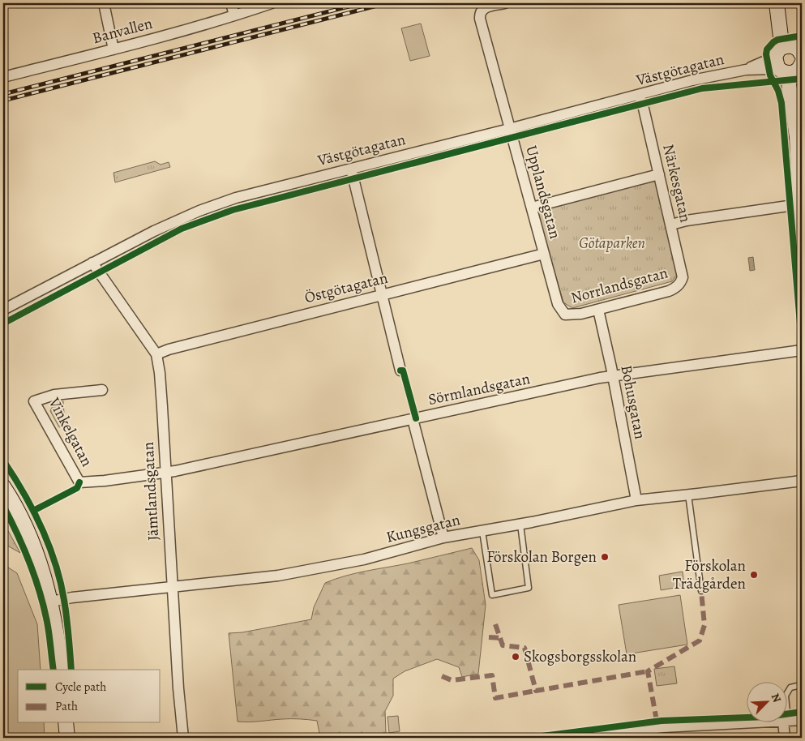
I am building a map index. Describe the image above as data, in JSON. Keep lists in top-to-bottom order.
{
  "streets": {
    "street": [
      "Banvallen",
      "Västgötagatan",
      "Närkesgatan",
      "Upplandsgatan",
      "Norrlandsgatan",
      "Östgötagatan",
      "Sörmlandsgatan",
      "Bohusgatan",
      "Vinkelgatan",
      "Jämtlandsgatan",
      "Kungsgatan"
    ]
  },
  "crossings": [
    ["Västgötagatan", "Närkesgatan"],
    ["Västgötagatan", "Upplandsgatan"],
    ["Västgötagatan", "Jämtlandsgatan"],
    ["Närkesgatan", "Norrlandsgatan"],
    ["Upplandsgatan", "Norrlandsgatan"],
    ["Upplandsgatan", "Östgötagatan"],
    ["Norrlandsgatan", "Bohusgatan"],
    ["Östgötagatan", "Jämtlandsgatan"],
    ["Sörmlandsgatan", "Bohusgatan"],
    ["Sörmlandsgatan", "Vinkelgatan"],
    ["Sörmlandsgatan", "Jämtlandsgatan"],
    ["Bohusgatan", "Kungsgatan"],
    ["Vinkelgatan", "Jämtlandsgatan"],
    ["Jämtlandsgatan", "Kungsgatan"]
  ],
  "parks": ["Götaparken"],
  "places": ["Förskolan Borgen", "Förskolan Trädgården", "Skogsborgsskolan"],
  "legend": ["Cycle path", "Path"],
  "north": "top right"
}
